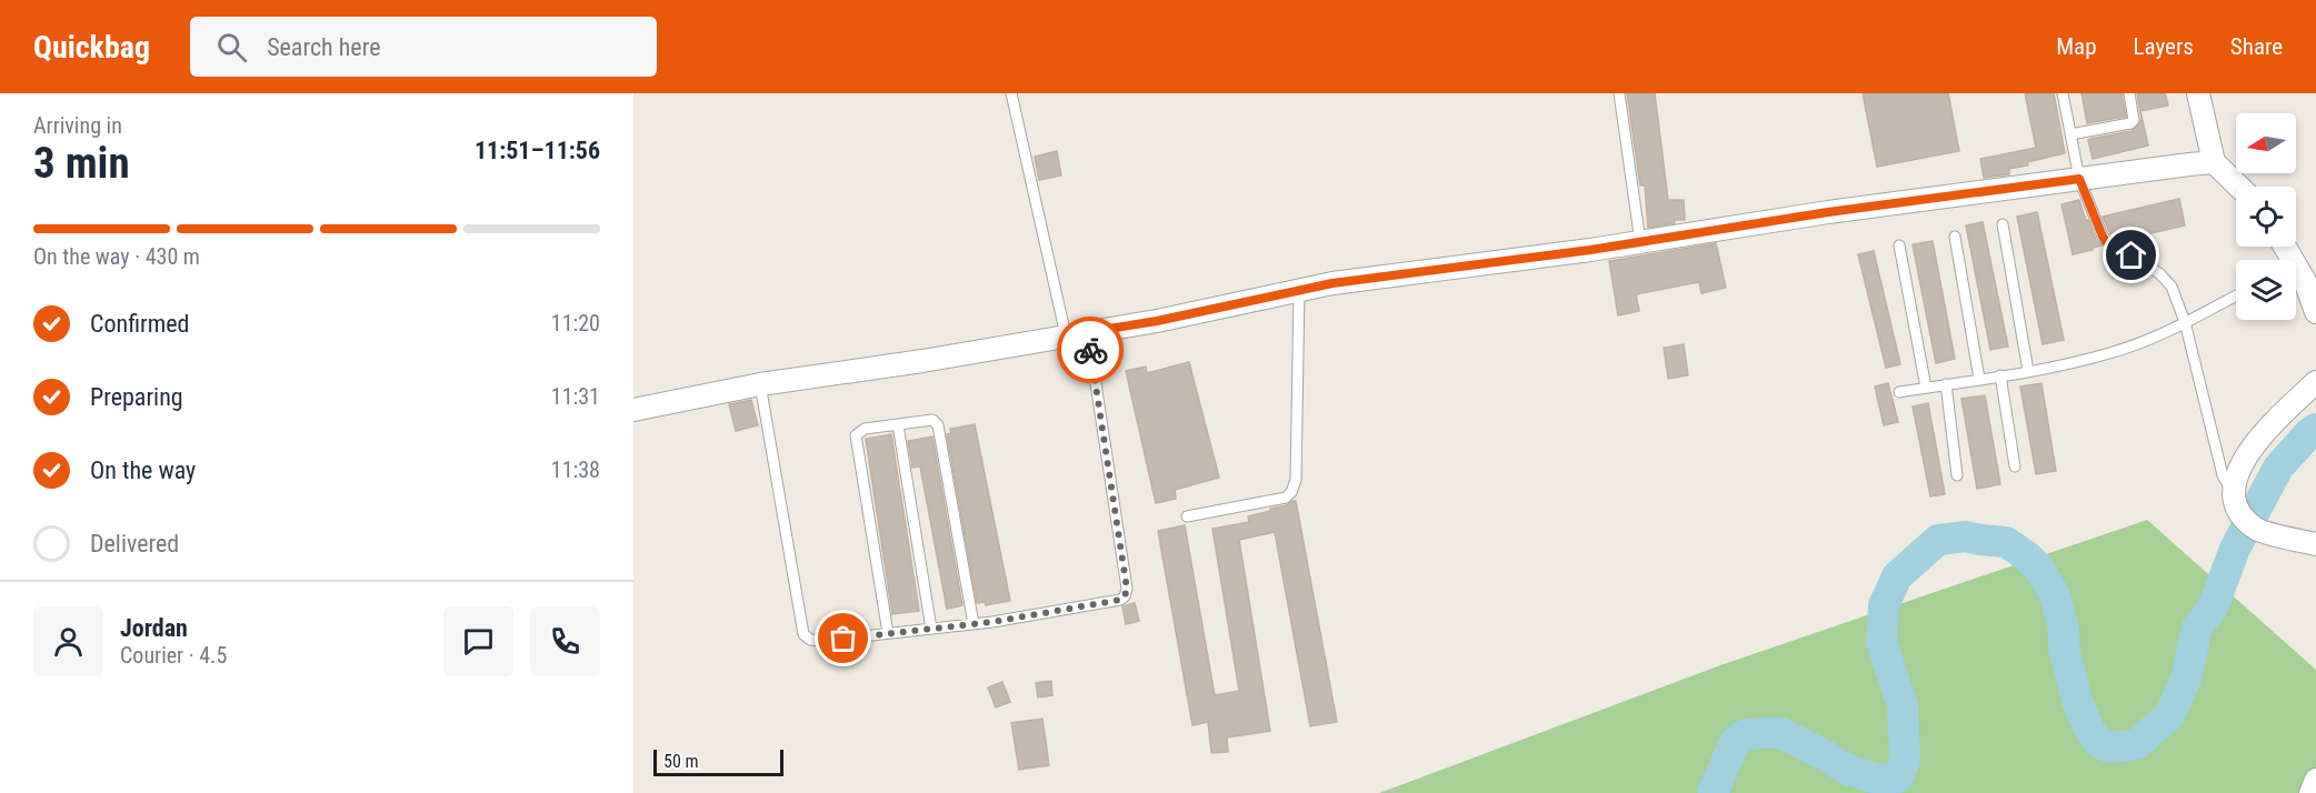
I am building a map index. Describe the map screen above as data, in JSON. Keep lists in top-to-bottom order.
{
  "scale_bar": "50 m",
  "north": "left",
  "page": {
    "header": "Quickbag",
    "search": "Search here",
    "nav": ["Map", "Layers", "Share"],
    "heading": ["3 min", "Arriving in", "11:51–11:56"],
    "panel": ["Jordan", "Courier · 4.5"],
    "bar": "On the way · 430 m",
    "list": [
      ["Confirmed", "11:20"],
      ["Preparing", "11:31"],
      ["On the way", "11:38"],
      "Delivered"
    ],
    "scale": "50 m"
  }
}
